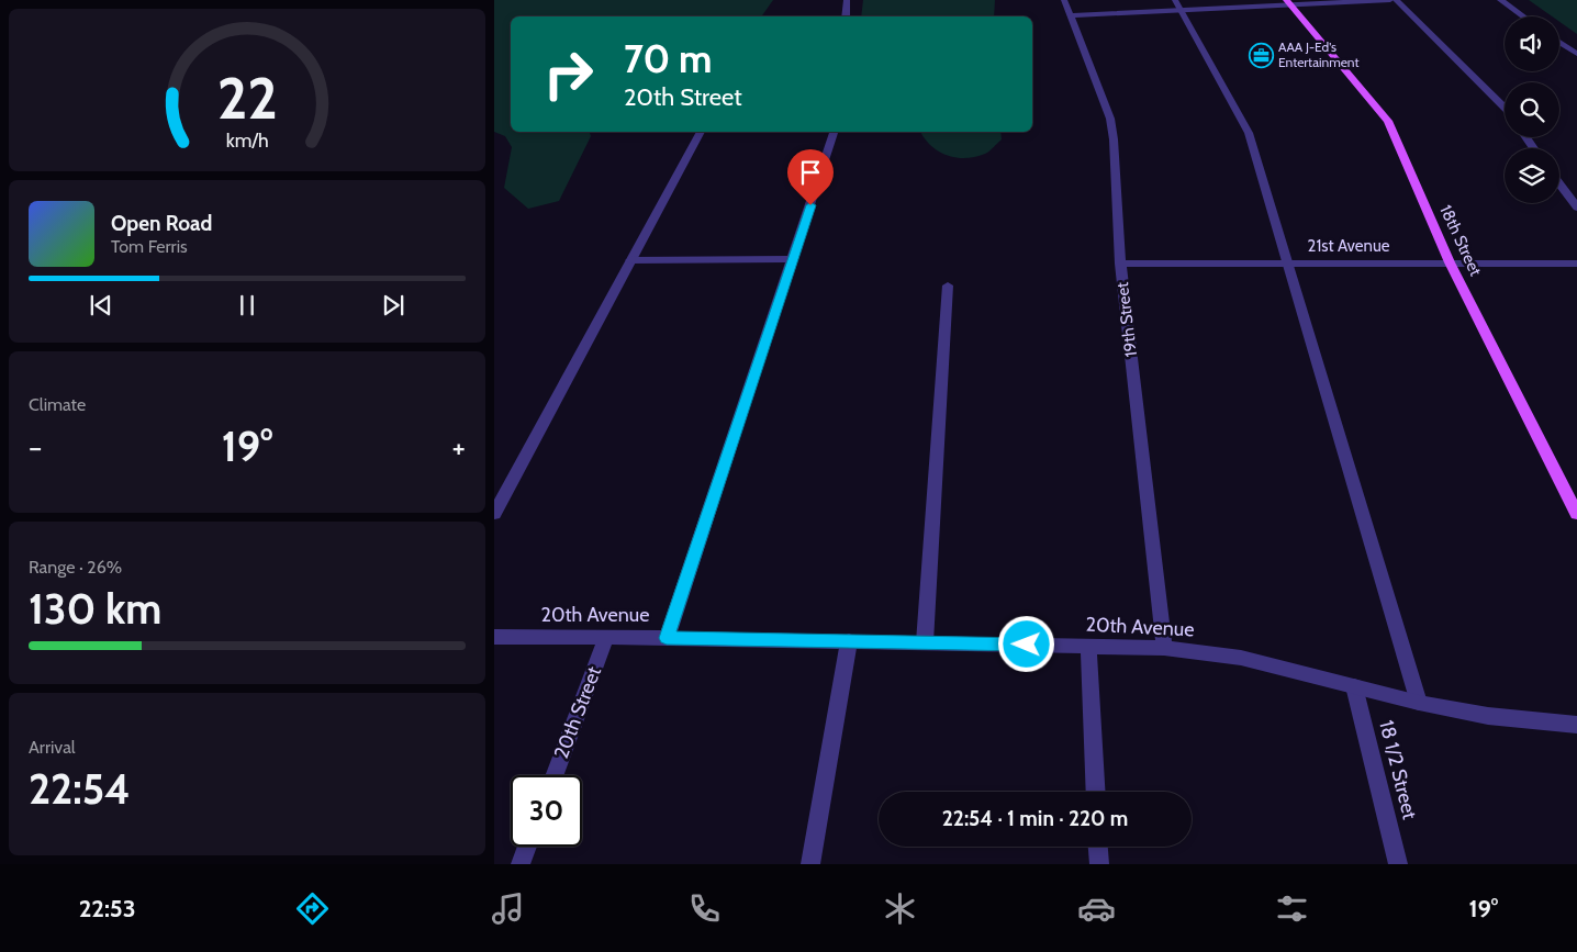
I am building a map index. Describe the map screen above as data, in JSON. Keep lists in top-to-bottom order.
{
  "streets": {
    "main road": ["18th Street"],
    "street": [
      "21st Avenue",
      "19th Street",
      "20th Avenue",
      "20th Street",
      "18 1/2 Street"
    ]
  },
  "crossings": [
    ["18th Street", "21st Avenue"],
    ["21st Avenue", "19th Street"],
    ["19th Street", "20th Avenue"],
    ["20th Avenue", "20th Street"],
    ["20th Avenue", "18 1/2 Street"]
  ],
  "places": {
    "office": ["AAA J-Ed's Entertainment"]
  },
  "page": {
    "turn": ["70 m", "20th Street"],
    "song": ["Open Road", "Tom Ferris"],
    "tile": [
      "Climate",
      ["Range · 26%", "130 km"],
      ["Arrival", "22:54"]
    ],
    "heat": ["−", "19°", "+"],
    "limit": "30",
    "trip": "22:54 · 1 min · 220 m",
    "tabs": ["22:53", "19°"],
    "gauge": ["22", "km/h"]
  }
}
